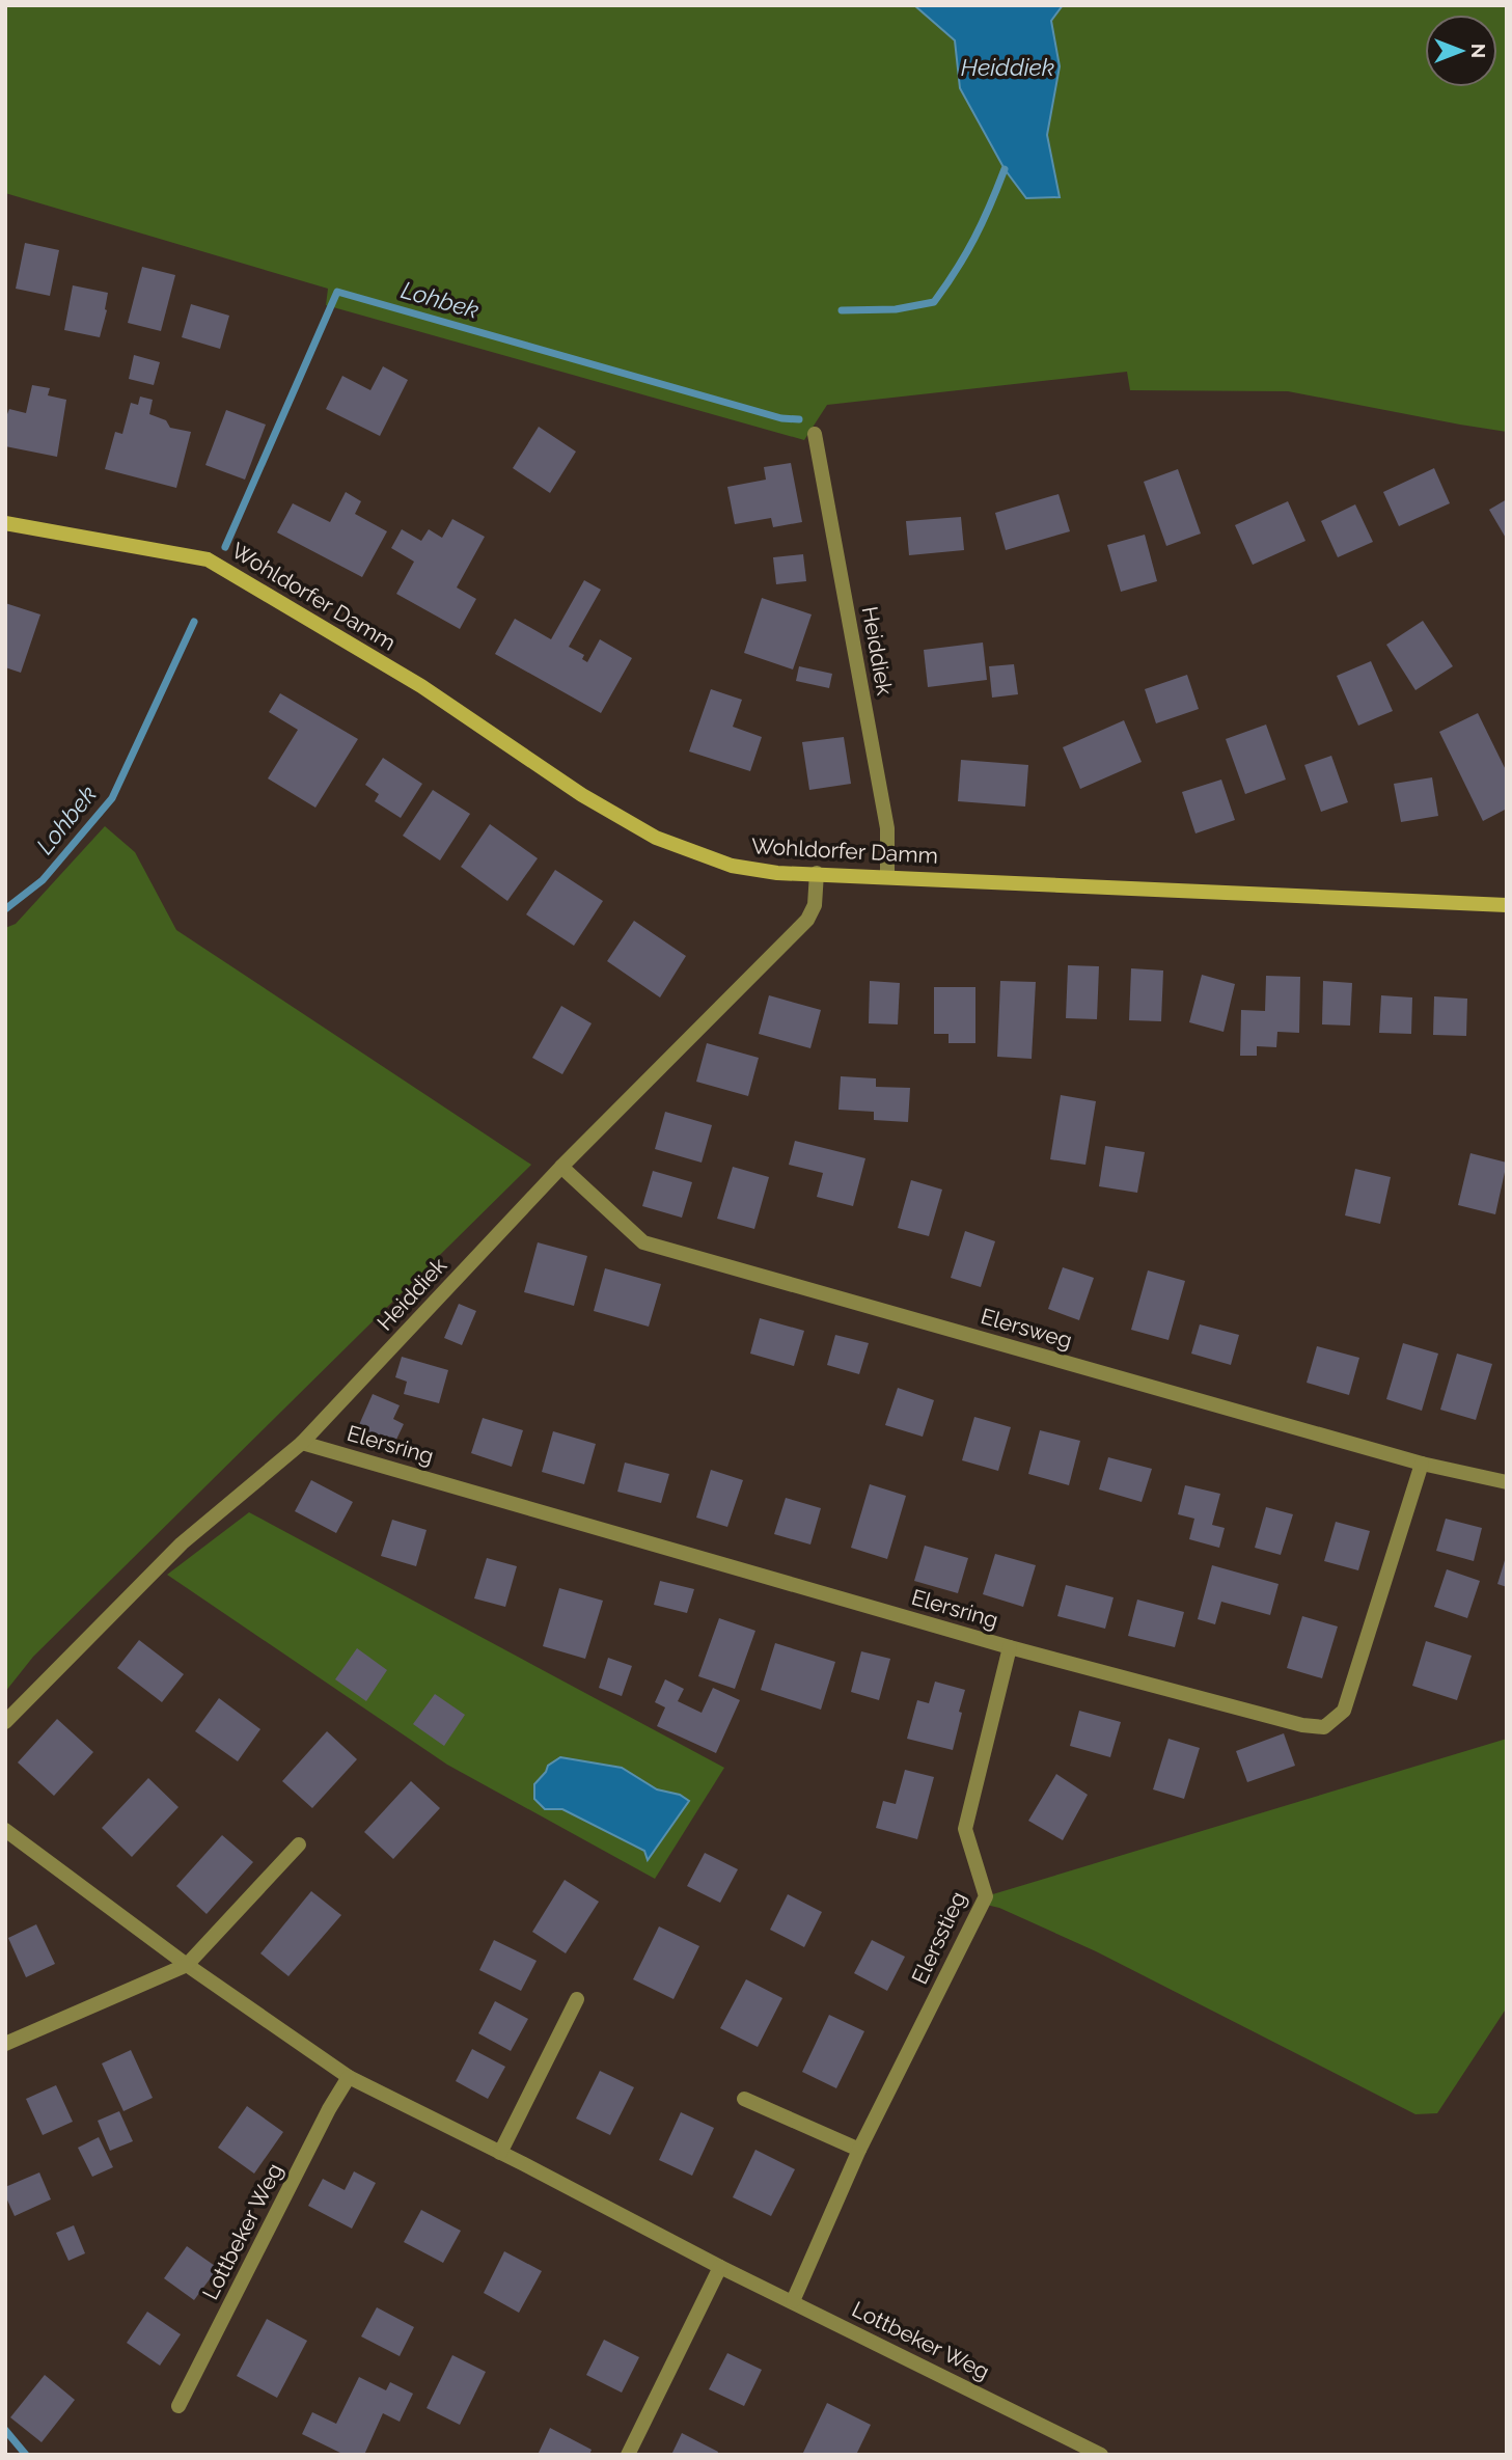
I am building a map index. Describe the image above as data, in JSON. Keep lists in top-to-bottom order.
{
  "streets": {
    "street": [
      "Wohldorfer Damm",
      "Heiddiek",
      "Elersweg",
      "Elersring",
      "Elersstieg",
      "Lottbeker Weg"
    ]
  },
  "crossings": [
    ["Wohldorfer Damm", "Heiddiek"],
    ["Heiddiek", "Elersweg"],
    ["Heiddiek", "Elersring"],
    ["Elersweg", "Elersring"],
    ["Elersring", "Elersstieg"],
    ["Elersstieg", "Lottbeker Weg"]
  ],
  "water": ["Heiddiek", "Lohbek"],
  "north": "right"
}
